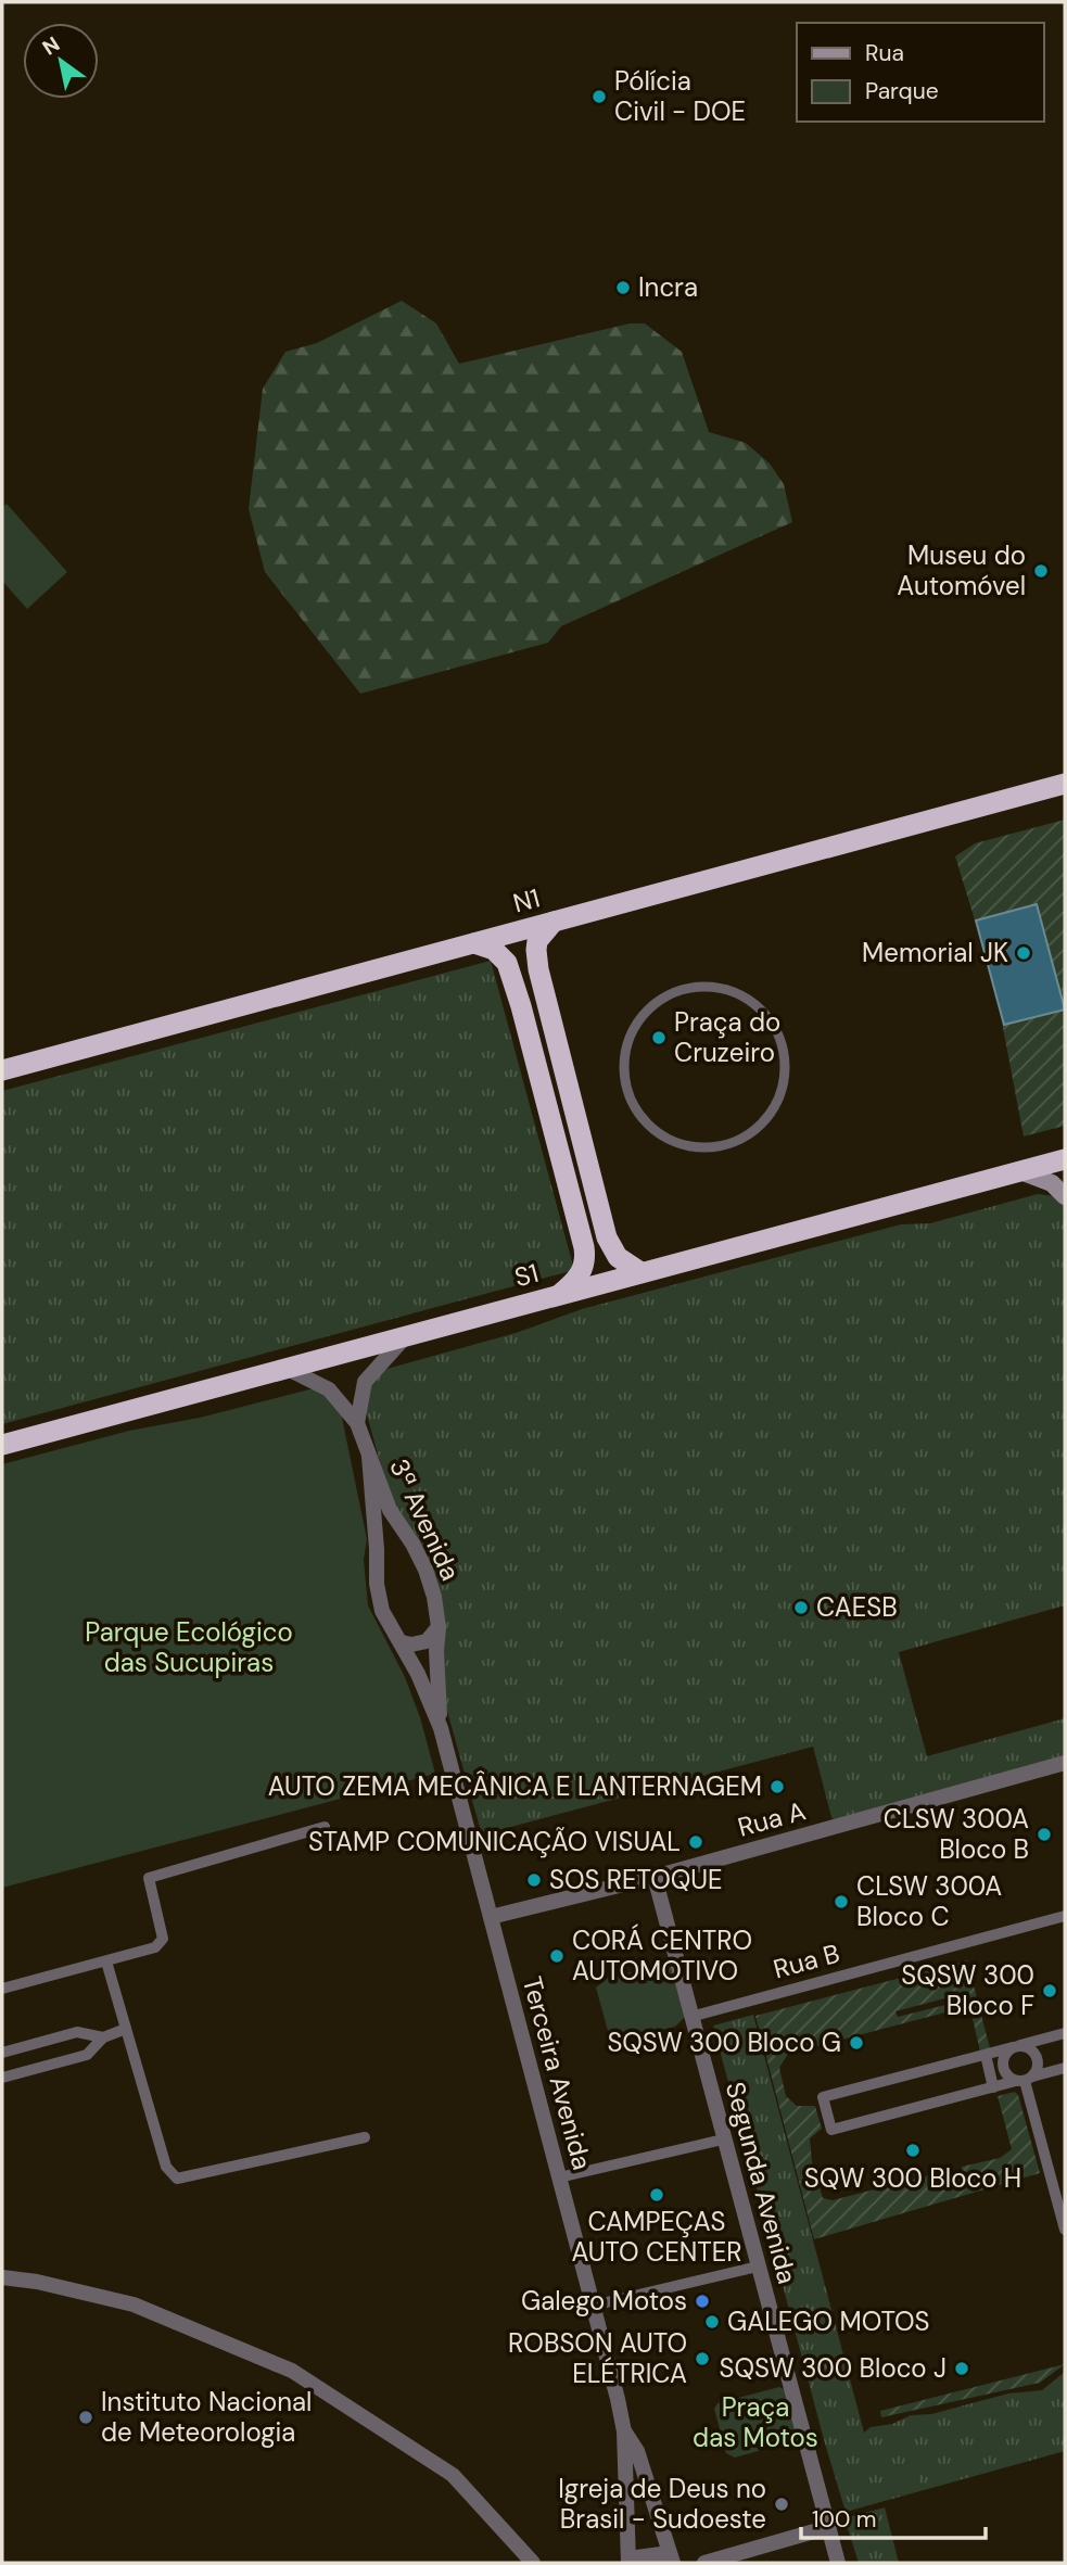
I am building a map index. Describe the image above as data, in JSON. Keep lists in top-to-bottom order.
{
  "streets": {
    "highway": ["N1", "S1"],
    "street": [
      "3ª Avenida",
      "Rua A",
      "Rua B",
      "Terceira Avenida",
      "Segunda Avenida"
    ]
  },
  "crossings": [
    ["3ª Avenida", "Terceira Avenida"],
    ["Rua A", "Terceira Avenida"],
    ["Rua A", "Segunda Avenida"],
    ["Rua B", "Segunda Avenida"]
  ],
  "parks": ["Parque Ecológico das Sucupiras", "Praça das Motos"],
  "places": [
    "Pólícia Civil - DOE",
    "Incra",
    "Museu do Automóvel",
    "Memorial JK",
    "Praça do Cruzeiro",
    "CAESB",
    "AUTO ZEMA MECÂNICA E LANTERNAGEM",
    "CLSW 300A Bloco B",
    "STAMP COMUNICAÇÃO VISUAL",
    "SOS RETOQUE",
    "CLSW 300A Bloco C",
    "CORÁ CENTRO AUTOMOTIVO",
    "SQSW 300 Bloco F",
    "SQSW 300 Bloco G",
    "SQW 300 Bloco H",
    "CAMPEÇAS AUTO CENTER",
    "Galego Motos",
    "GALEGO MOTOS",
    "ROBSON AUTO ELÉTRICA",
    "SQSW 300 Bloco J",
    "Instituto Nacional de Meteorologia",
    "Igreja de Deus no Brasil - Sudoeste"
  ],
  "legend": ["Rua", "Parque"],
  "scale_bar": "100 m",
  "north": "top left"
}
